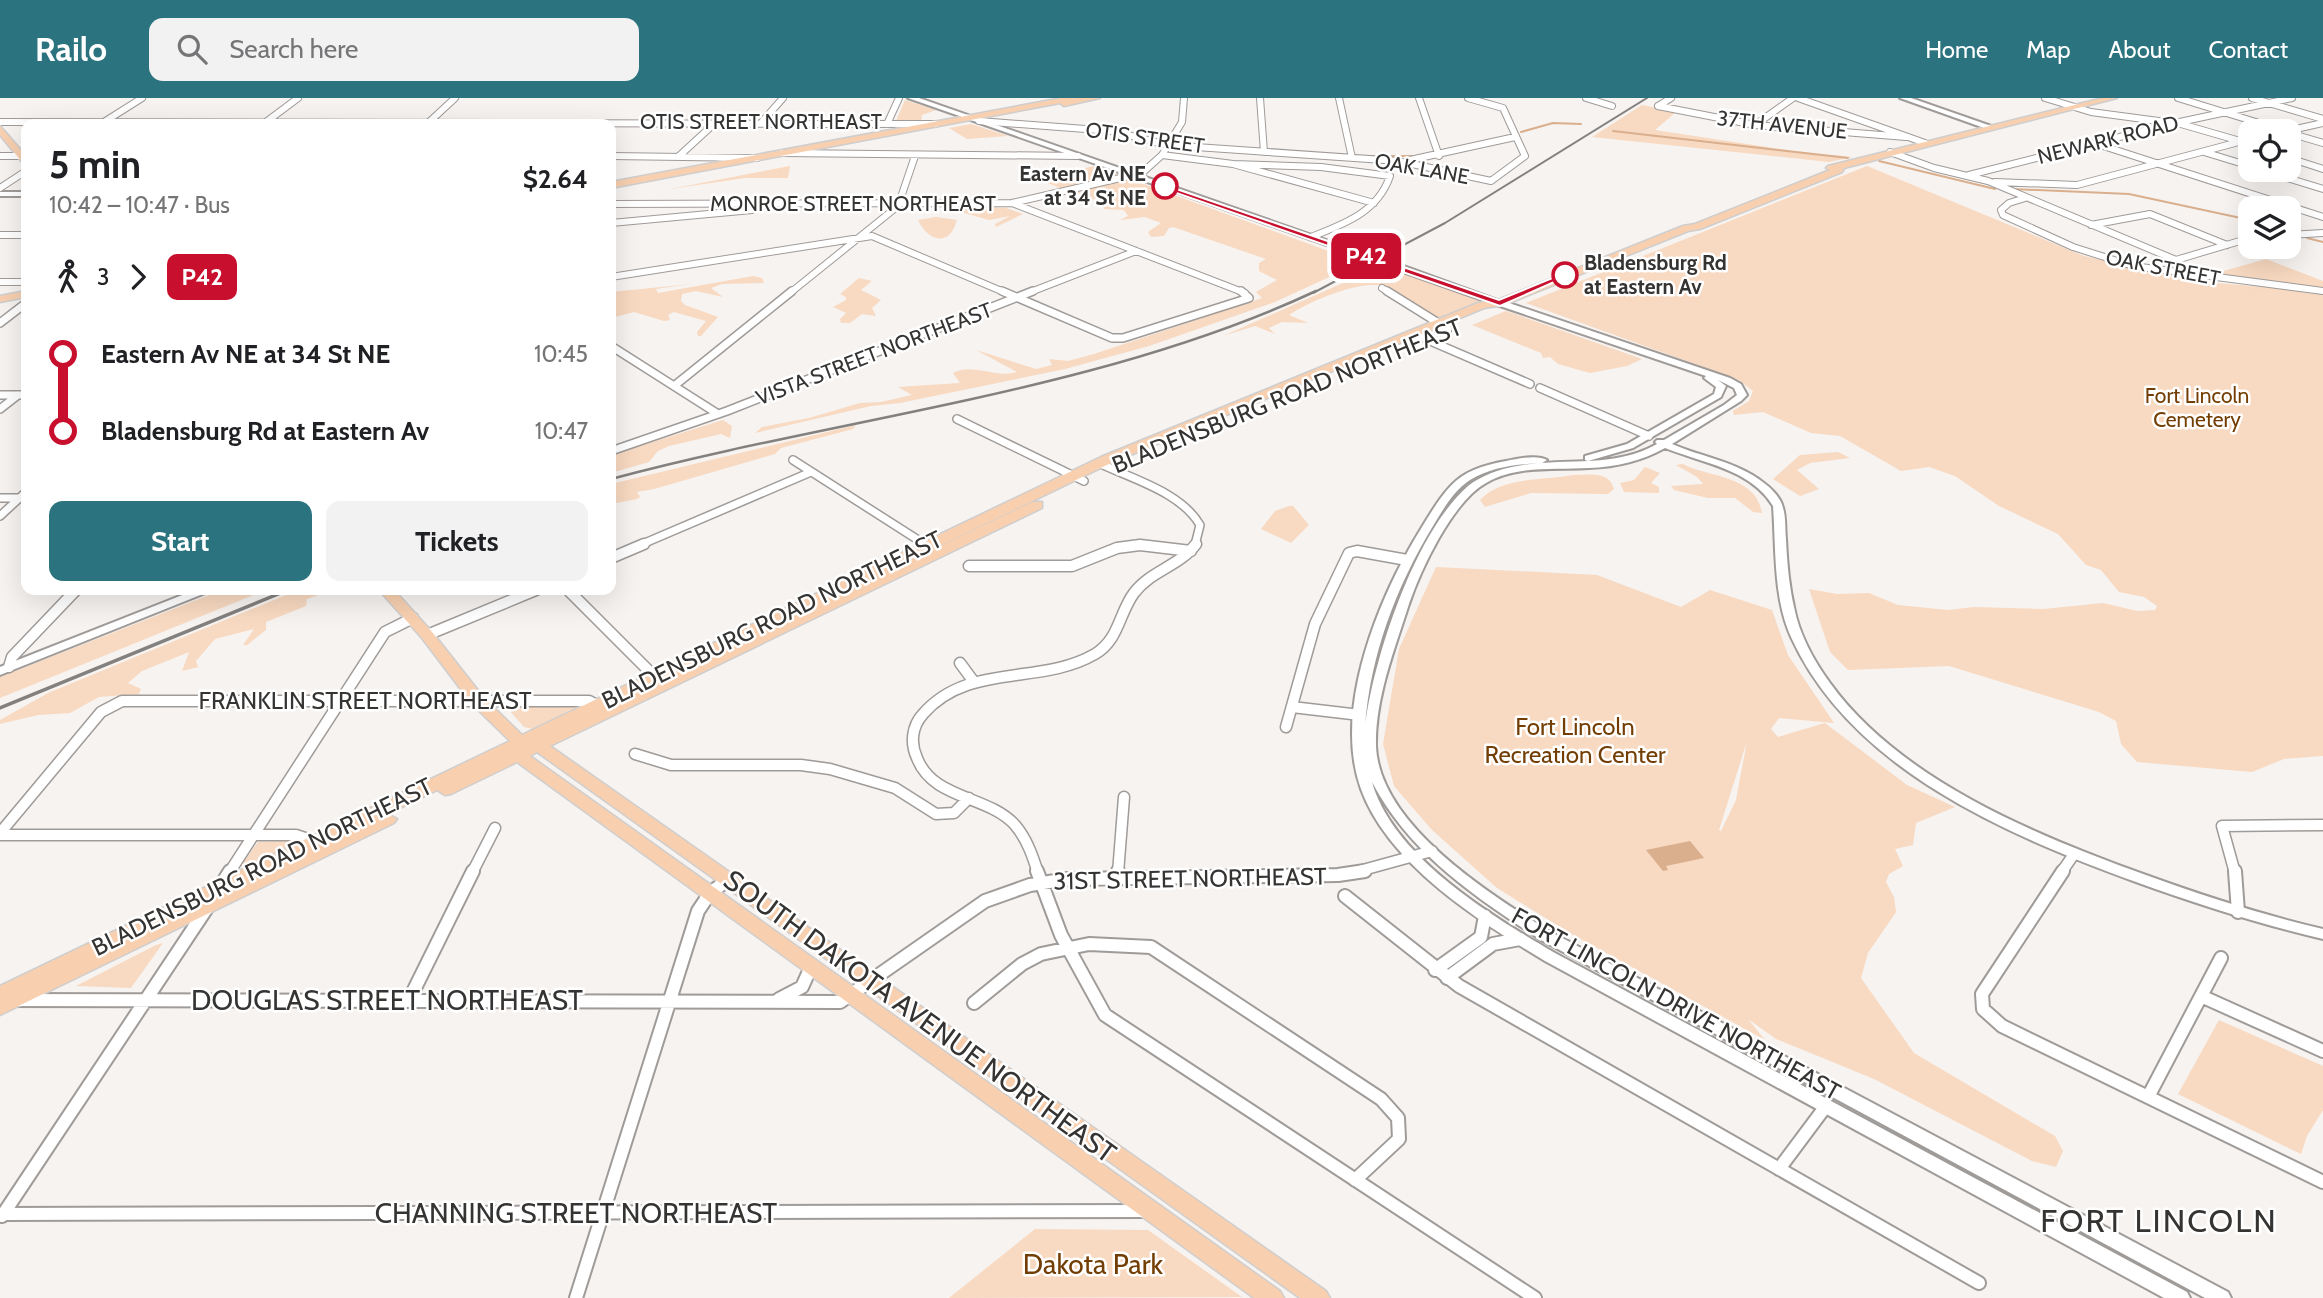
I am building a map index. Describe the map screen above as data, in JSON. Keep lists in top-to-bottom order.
{
  "streets": {
    "main road": ["BLADENSBURG ROAD NORTHEAST", "SOUTH DAKOTA AVENUE NORTHEAST"],
    "street": [
      "OTIS STREET NORTHEAST",
      "37TH AVENUE",
      "OTIS STREET",
      "NEWARK ROAD",
      "OAK LANE",
      "MONROE STREET NORTHEAST",
      "OAK STREET",
      "VISTA STREET NORTHEAST",
      "FRANKLIN STREET NORTHEAST",
      "31ST STREET NORTHEAST",
      "DOUGLAS STREET NORTHEAST",
      "FORT LINCOLN DRIVE NORTHEAST",
      "CHANNING STREET NORTHEAST"
    ]
  },
  "crossings": [
    ["OTIS STREET", "OAK LANE"],
    ["BLADENSBURG ROAD NORTHEAST", "FRANKLIN STREET NORTHEAST"],
    ["BLADENSBURG ROAD NORTHEAST", "DOUGLAS STREET NORTHEAST"],
    ["BLADENSBURG ROAD NORTHEAST", "FORT LINCOLN DRIVE NORTHEAST"],
    ["BLADENSBURG ROAD NORTHEAST", "SOUTH DAKOTA AVENUE NORTHEAST"],
    ["FRANKLIN STREET NORTHEAST", "SOUTH DAKOTA AVENUE NORTHEAST"],
    ["31ST STREET NORTHEAST", "DOUGLAS STREET NORTHEAST"],
    ["31ST STREET NORTHEAST", "FORT LINCOLN DRIVE NORTHEAST"],
    ["31ST STREET NORTHEAST", "SOUTH DAKOTA AVENUE NORTHEAST"],
    ["DOUGLAS STREET NORTHEAST", "SOUTH DAKOTA AVENUE NORTHEAST"],
    ["SOUTH DAKOTA AVENUE NORTHEAST", "CHANNING STREET NORTHEAST"]
  ],
  "districts": ["FORT LINCOLN"],
  "parks": ["Fort Lincoln Cemetery", "Fort Lincoln Recreation Center", "Dakota Park"],
  "places": ["Eastern Av NE at 34 St NE", "Bladensburg Rd at Eastern Av"],
  "lines": ["bus line P42"],
  "page": {
    "header": "Railo",
    "search": "Search here",
    "nav": [
      "Home",
      "Map",
      "About",
      "Contact"
    ],
    "on_map": "P42",
    "heading": ["5 min", "10:42 – 10:47 · Bus", "$2.64"],
    "legs": ["3", "P42"],
    "list": [
      {
        "name": "Eastern Av NE at 34 St NE",
        "value": "10:45"
      },
      {
        "name": "Bladensburg Rd at Eastern Av",
        "value": "10:47"
      }
    ],
    "buttons": ["Start", "Tickets"]
  }
}
